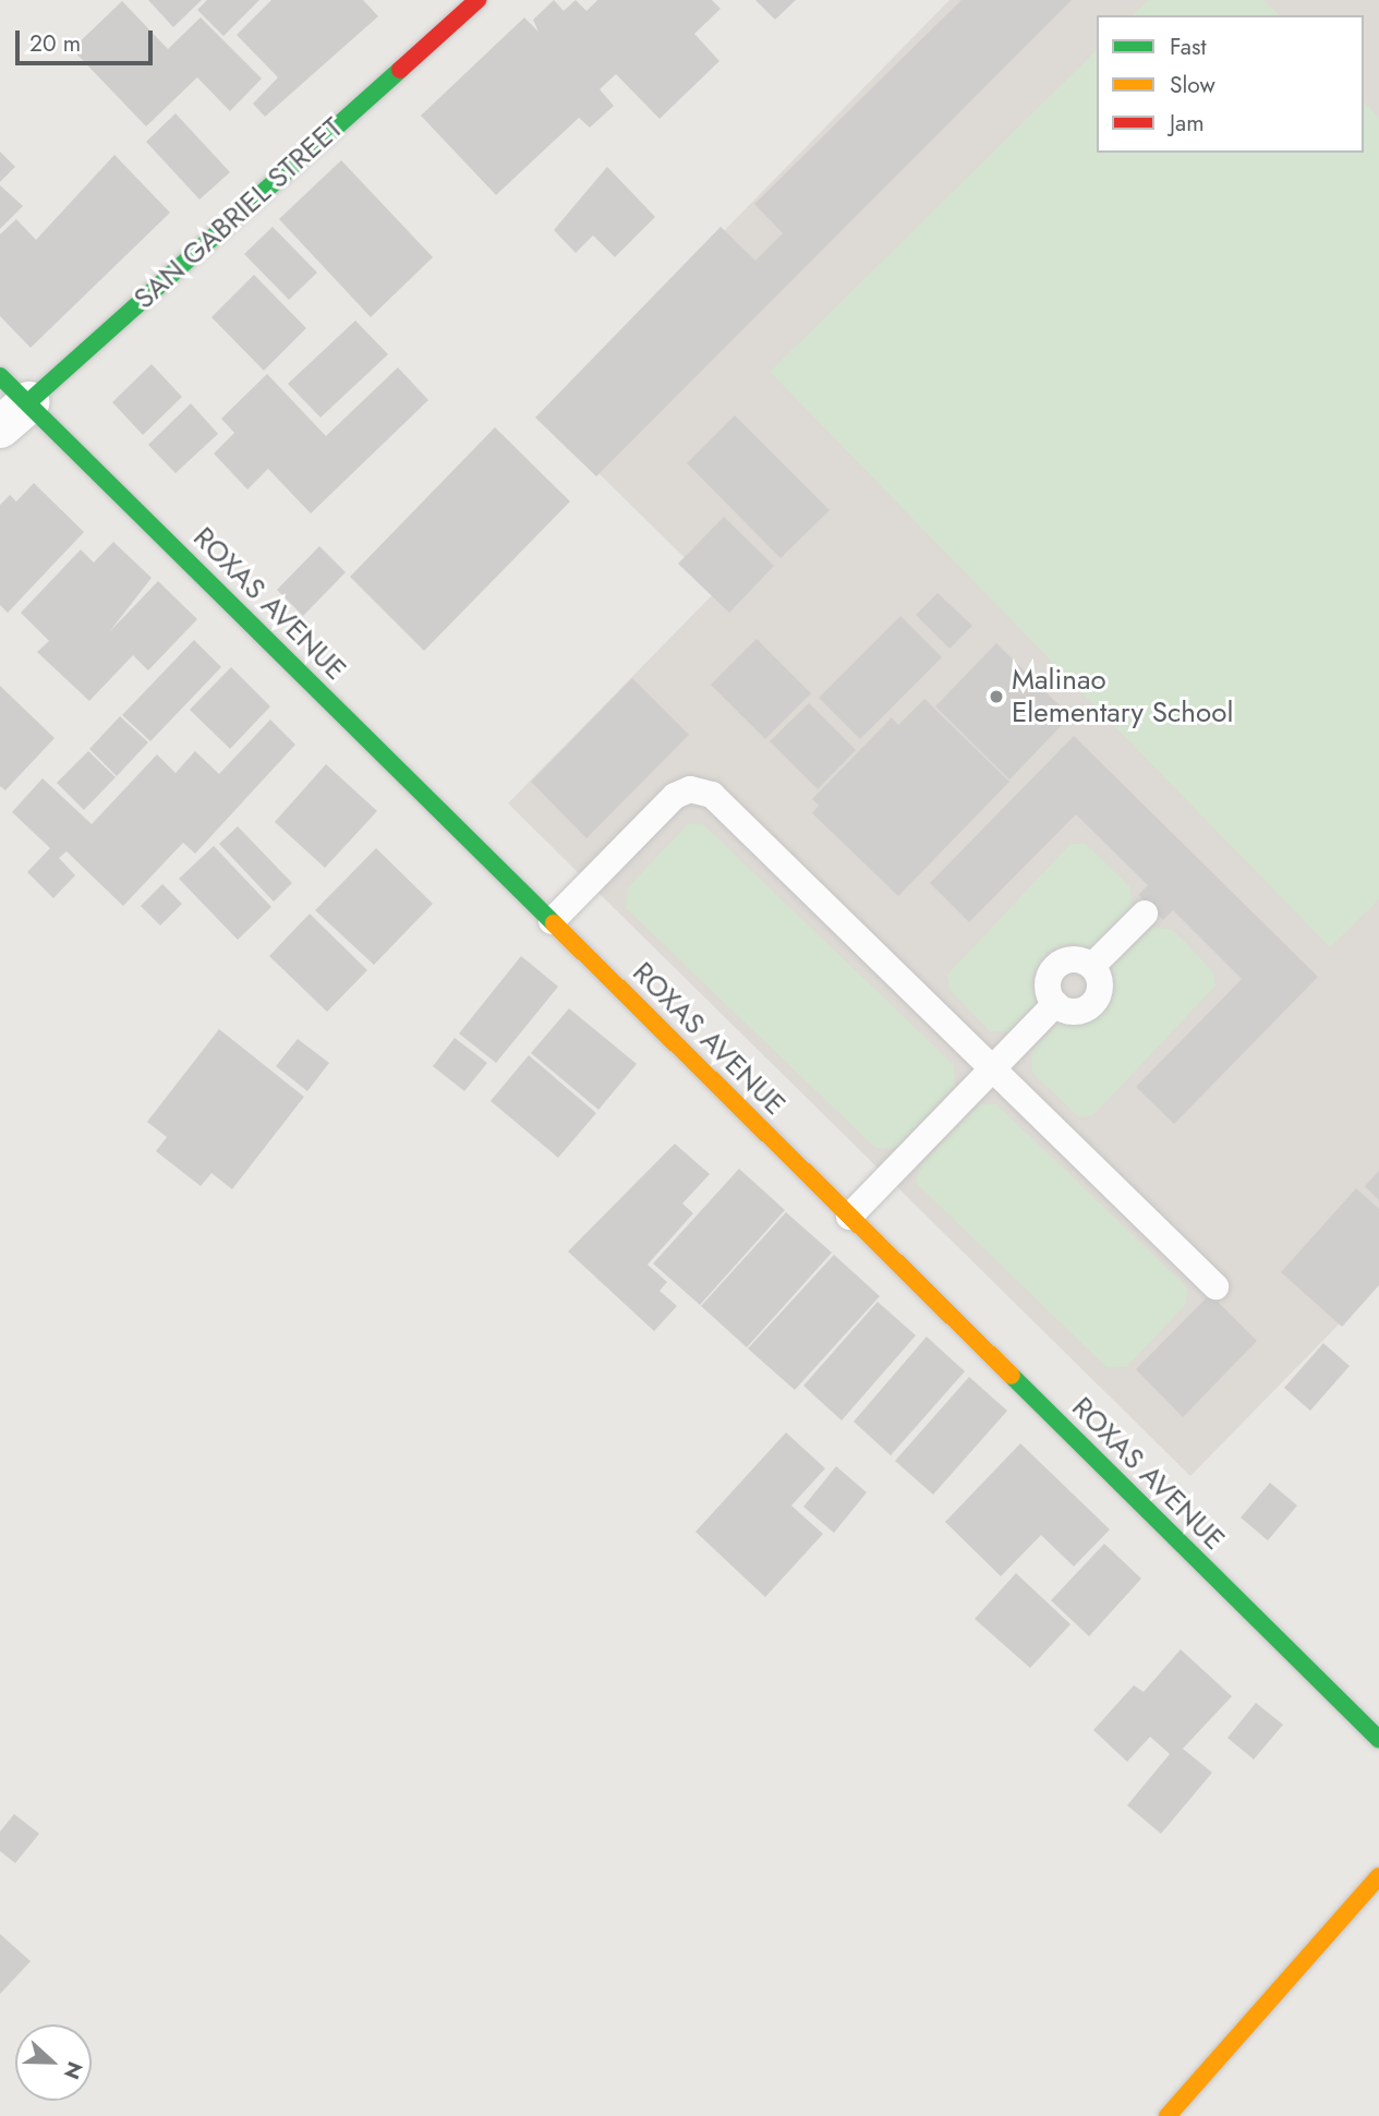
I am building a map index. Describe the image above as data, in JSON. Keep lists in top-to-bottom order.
{
  "streets": {
    "main road": ["SAN GABRIEL STREET", "ROXAS AVENUE"]
  },
  "crossings": [
    ["SAN GABRIEL STREET", "ROXAS AVENUE"]
  ],
  "places": ["Malinao Elementary School"],
  "legend": ["Fast", "Slow", "Jam"],
  "scale_bar": "20 m",
  "north": "right"
}
